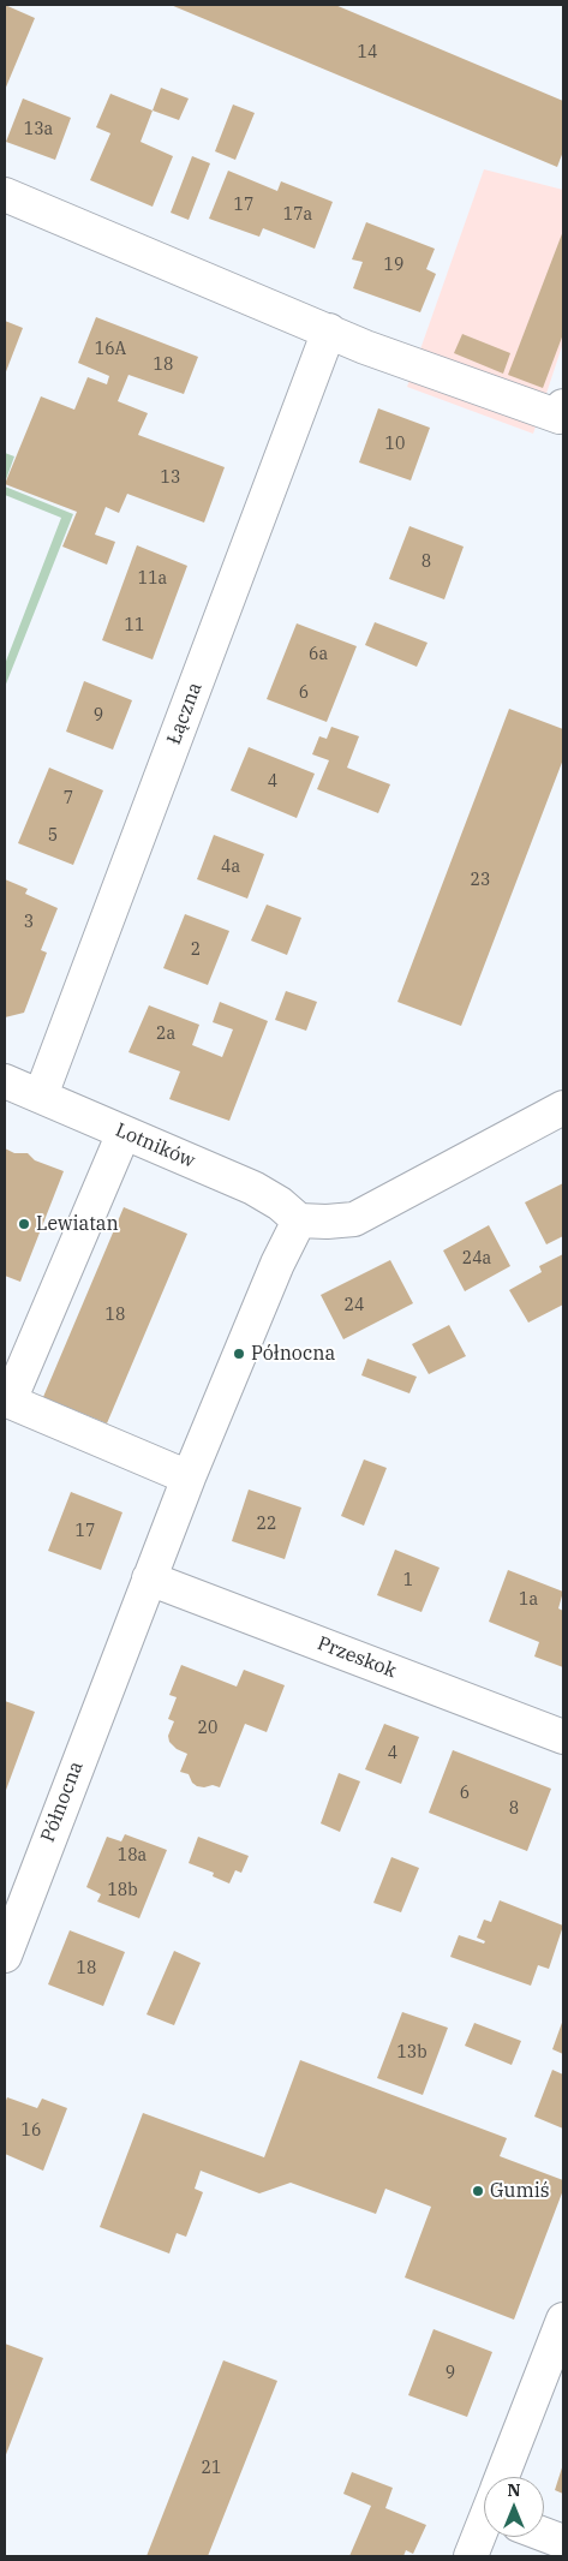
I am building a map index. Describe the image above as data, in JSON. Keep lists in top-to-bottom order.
{
  "streets": {
    "street": [
      "Łączna",
      "Lotników",
      "Przeskok",
      "Północna"
    ]
  },
  "crossings": [
    ["Łączna", "Lotników"],
    ["Lotników", "Północna"],
    ["Przeskok", "Północna"]
  ],
  "places": ["Lewiatan", "Północna", "Gumiś"],
  "house_numbers": [
    "14",
    "13a",
    "17",
    "17a",
    "19",
    "16A",
    "18",
    "10",
    "13",
    "8",
    "11a",
    "11",
    "6a",
    "6",
    "9",
    "4",
    "7",
    "5",
    "4a",
    "23",
    "3",
    "2",
    "2a",
    "24a",
    "24",
    "18",
    "22",
    "17",
    "1",
    "1a",
    "20",
    "4",
    "6",
    "8",
    "18a",
    "18b",
    "18",
    "13b",
    "16",
    "9",
    "21"
  ],
  "north": "top"
}
